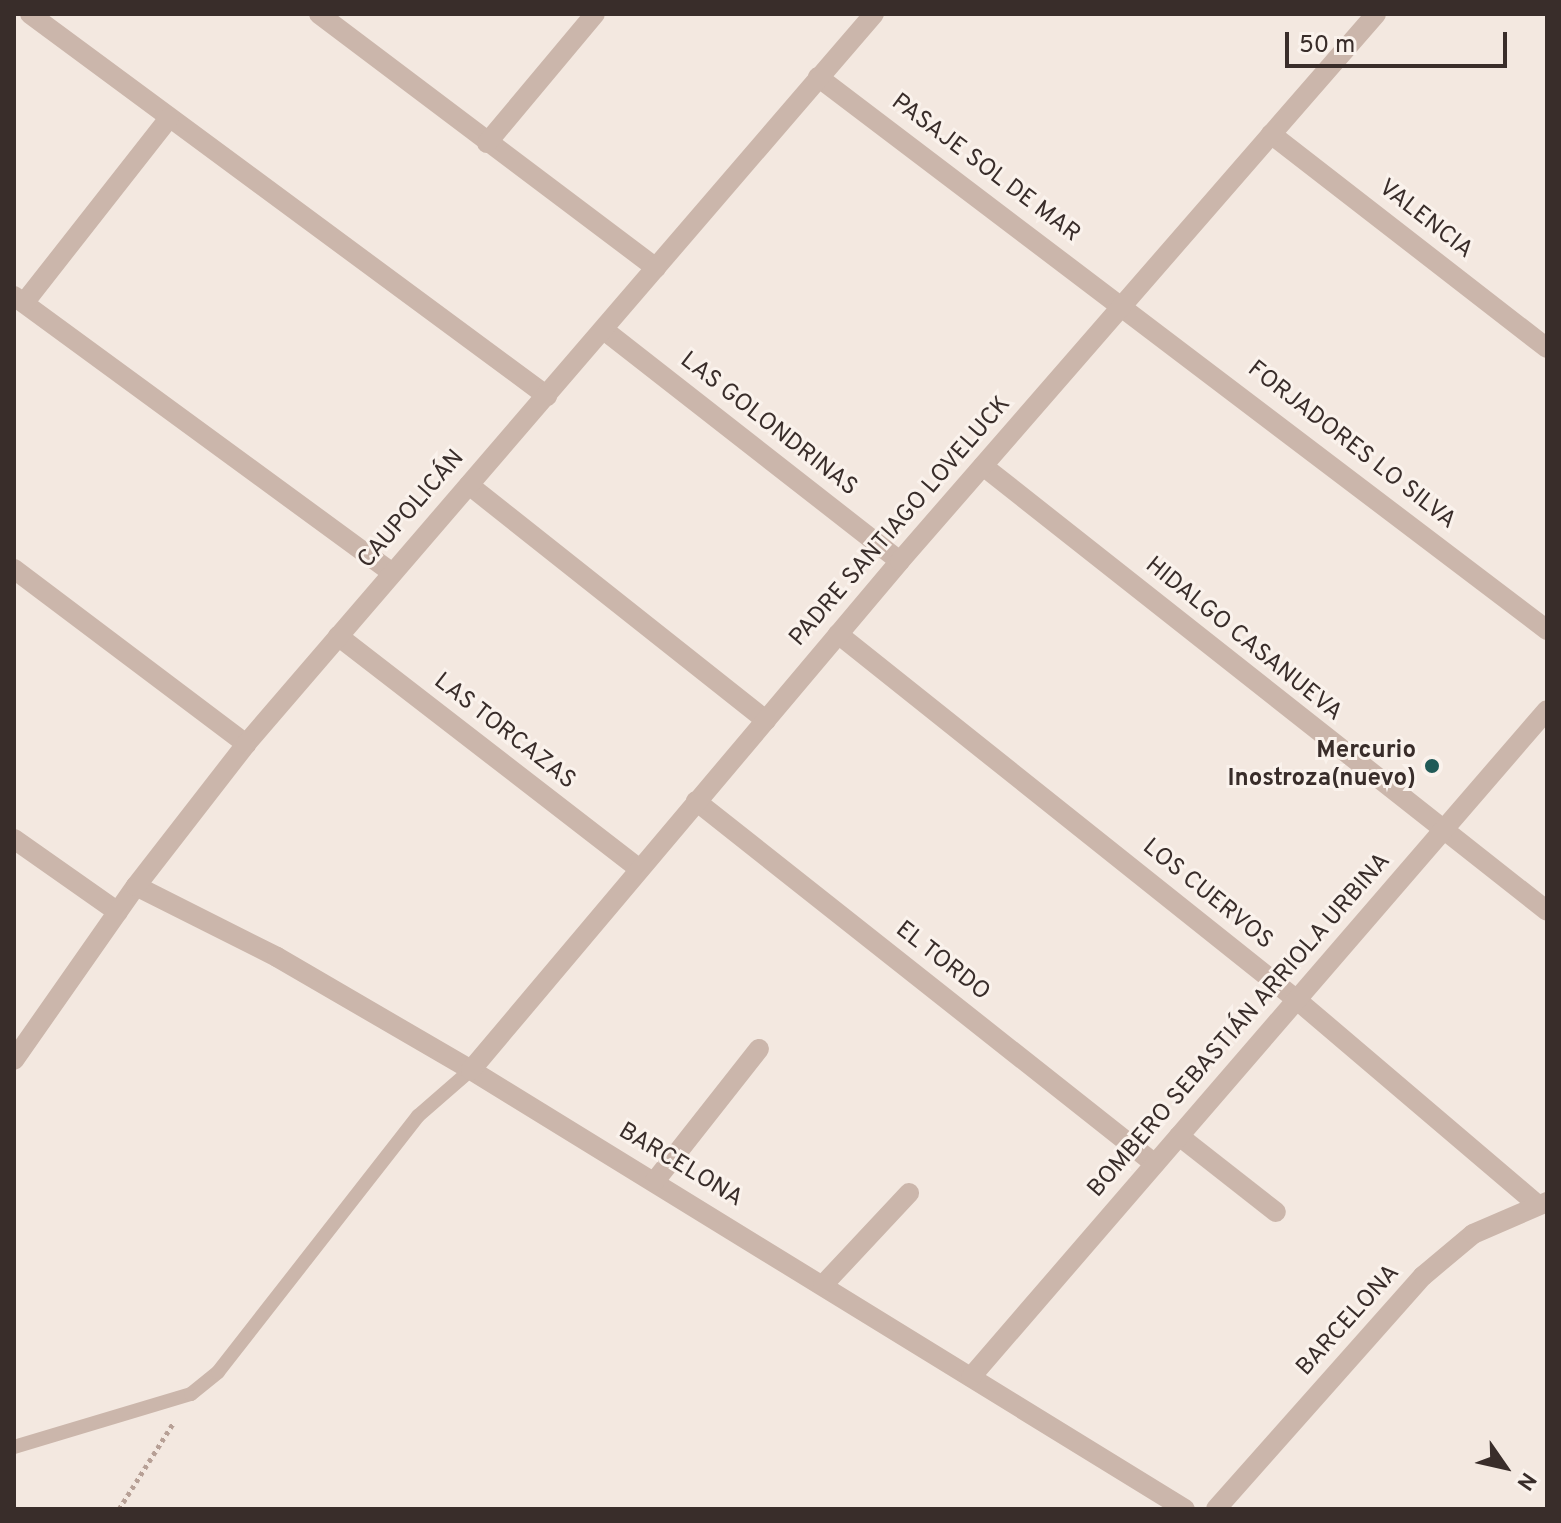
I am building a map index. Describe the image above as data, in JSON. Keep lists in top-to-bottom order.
{
  "streets": {
    "street": [
      "PASAJE SOL DE MAR",
      "VALENCIA",
      "LAS GOLONDRINAS",
      "FORJADORES LO SILVA",
      "CAUPOLICÁN",
      "PADRE SANTIAGO LOVELUCK",
      "HIDALGO CASANUEVA",
      "LAS TORCAZAS",
      "LOS CUERVOS",
      "EL TORDO",
      "BOMBERO SEBASTIÁN ARRIOLA URBINA",
      "BARCELONA"
    ]
  },
  "crossings": [
    ["PASAJE SOL DE MAR", "FORJADORES LO SILVA"],
    ["PASAJE SOL DE MAR", "CAUPOLICÁN"],
    ["PASAJE SOL DE MAR", "PADRE SANTIAGO LOVELUCK"],
    ["VALENCIA", "PADRE SANTIAGO LOVELUCK"],
    ["LAS GOLONDRINAS", "CAUPOLICÁN"],
    ["LAS GOLONDRINAS", "PADRE SANTIAGO LOVELUCK"],
    ["FORJADORES LO SILVA", "PADRE SANTIAGO LOVELUCK"],
    ["CAUPOLICÁN", "LAS TORCAZAS"],
    ["CAUPOLICÁN", "BARCELONA"],
    ["PADRE SANTIAGO LOVELUCK", "HIDALGO CASANUEVA"],
    ["PADRE SANTIAGO LOVELUCK", "LAS TORCAZAS"],
    ["PADRE SANTIAGO LOVELUCK", "LOS CUERVOS"],
    ["PADRE SANTIAGO LOVELUCK", "EL TORDO"],
    ["PADRE SANTIAGO LOVELUCK", "BARCELONA"],
    ["HIDALGO CASANUEVA", "BOMBERO SEBASTIÁN ARRIOLA URBINA"],
    ["LOS CUERVOS", "BOMBERO SEBASTIÁN ARRIOLA URBINA"],
    ["LOS CUERVOS", "BARCELONA"],
    ["EL TORDO", "BOMBERO SEBASTIÁN ARRIOLA URBINA"],
    ["BOMBERO SEBASTIÁN ARRIOLA URBINA", "BARCELONA"]
  ],
  "places": ["Mercurio Inostroza(nuevo)"],
  "scale_bar": "50 m",
  "north": "bottom right"
}
